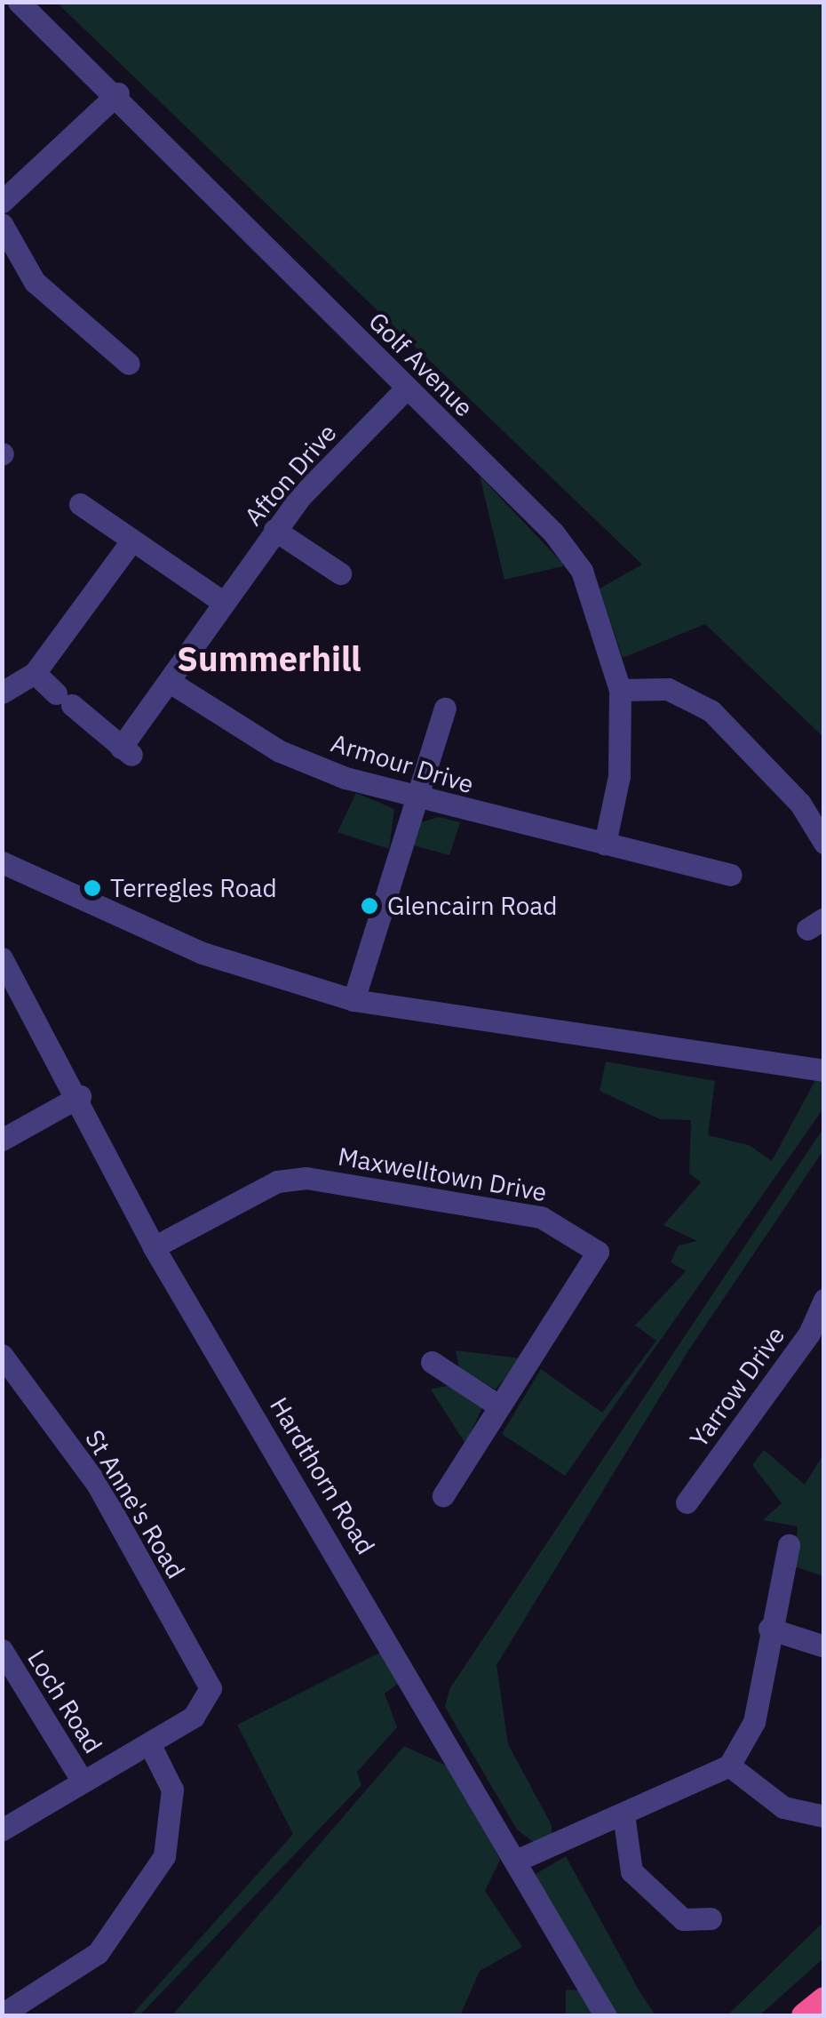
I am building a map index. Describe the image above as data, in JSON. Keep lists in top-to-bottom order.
{
  "streets": {
    "street": [
      "Golf Avenue",
      "Afton Drive",
      "Armour Drive",
      "Maxwelltown Drive",
      "Yarrow Drive",
      "Hardthorn Road",
      "St Anne's Road",
      "Loch Road"
    ]
  },
  "crossings": [
    ["Golf Avenue", "Afton Drive"],
    ["Golf Avenue", "Armour Drive"],
    ["Maxwelltown Drive", "Hardthorn Road"]
  ],
  "districts": ["Summerhill"],
  "places": ["Terregles Road", "Glencairn Road"]
}
